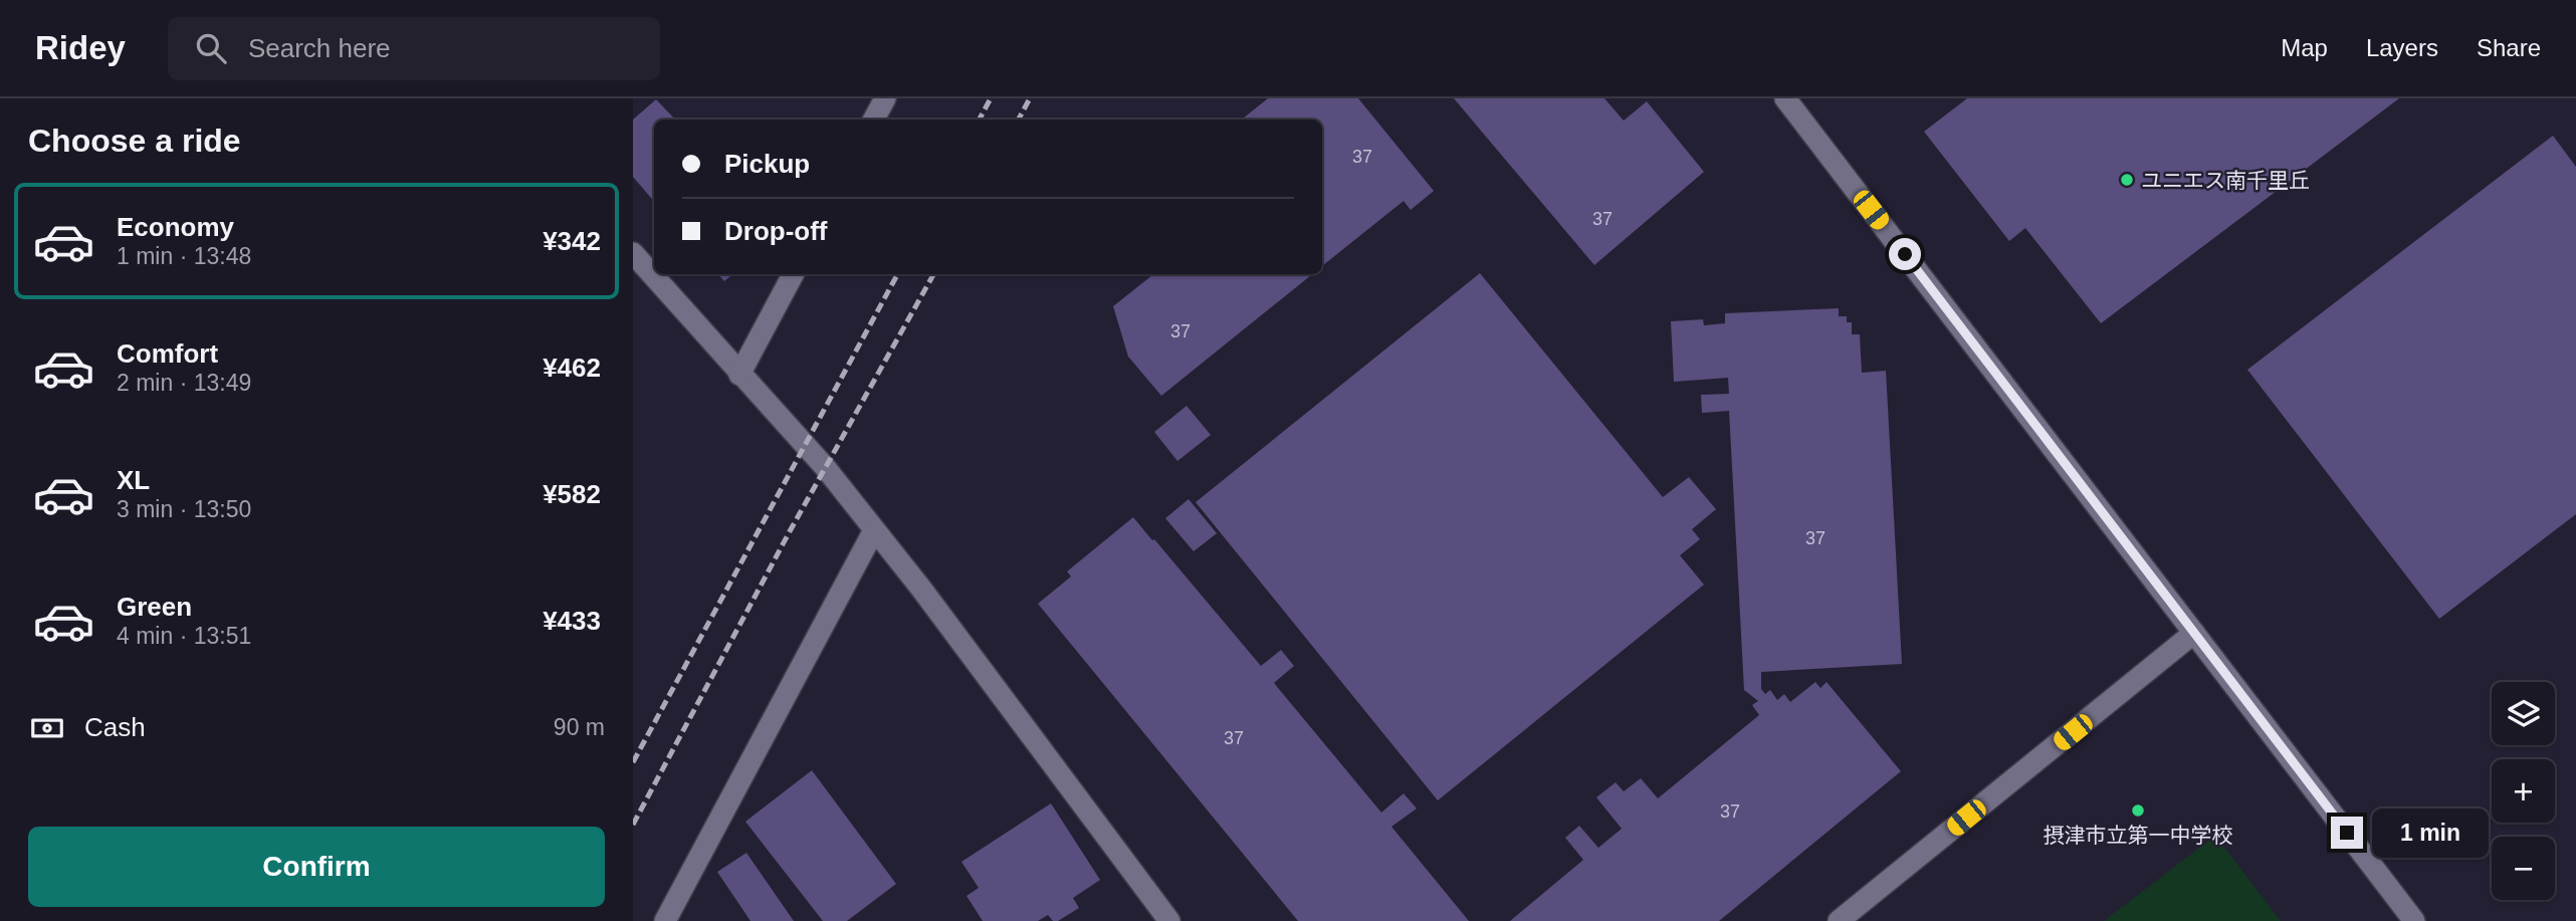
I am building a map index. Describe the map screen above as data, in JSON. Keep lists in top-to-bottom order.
{
  "places": ["ユニエス南千里丘", "摂津市立第一中学校"],
  "house_numbers": [
    "37",
    "37",
    "37",
    "37",
    "37",
    "37"
  ],
  "page": {
    "header": "Ridey",
    "search": "Search here",
    "nav": ["Map", "Layers", "Share"],
    "heading": "Choose a ride",
    "banner": ["Pickup", "Drop-off"],
    "list": [
      {
        "name": "Economy",
        "note": "1 min · 13:48",
        "value": "¥342"
      },
      {
        "name": "Comfort",
        "note": "2 min · 13:49",
        "value": "¥462"
      },
      {
        "name": "XL",
        "note": "3 min · 13:50",
        "value": "¥582"
      },
      {
        "name": "Green",
        "note": "4 min · 13:51",
        "value": "¥433"
      }
    ],
    "map_buttons": ["+", "−"],
    "pay": ["Cash", "90 m"],
    "bubble": "1 min",
    "buttons": "Confirm"
  }
}
